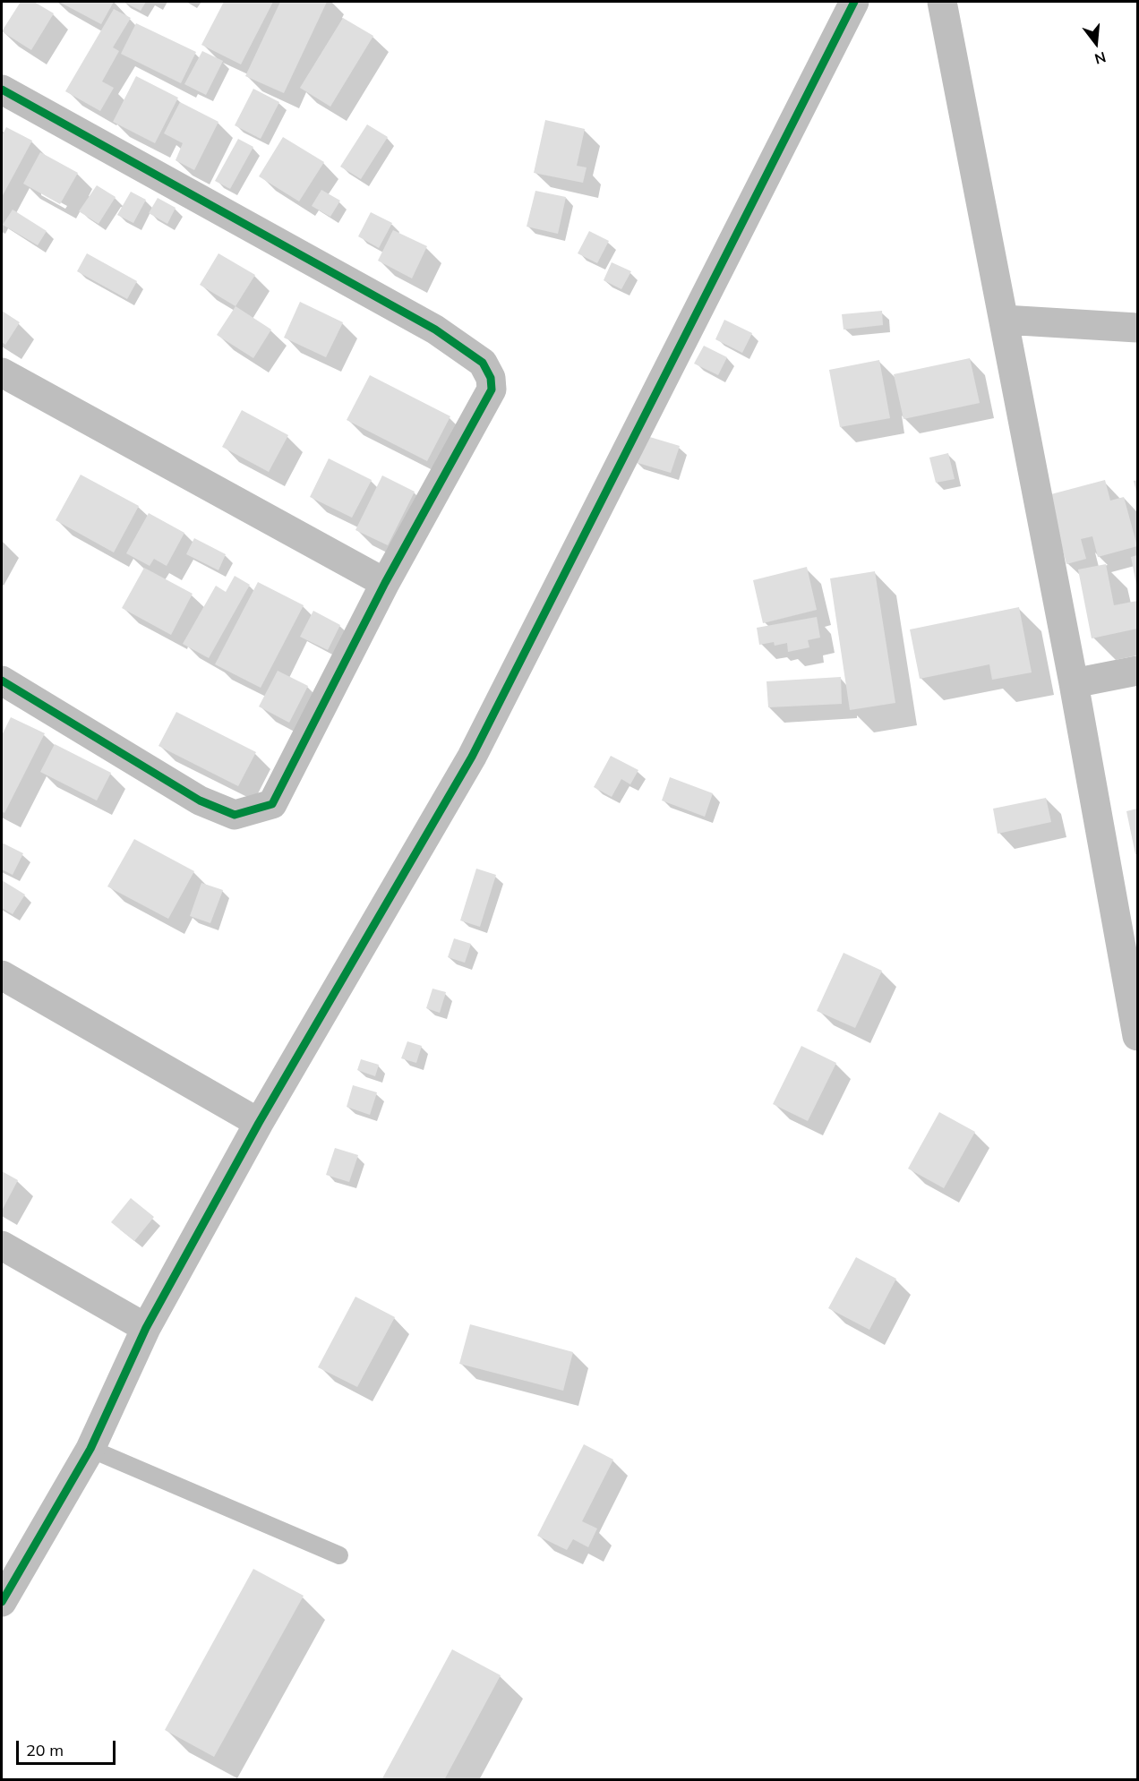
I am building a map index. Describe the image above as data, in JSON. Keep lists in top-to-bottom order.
{
  "scale_bar": "20 m",
  "north": "bottom"
}
